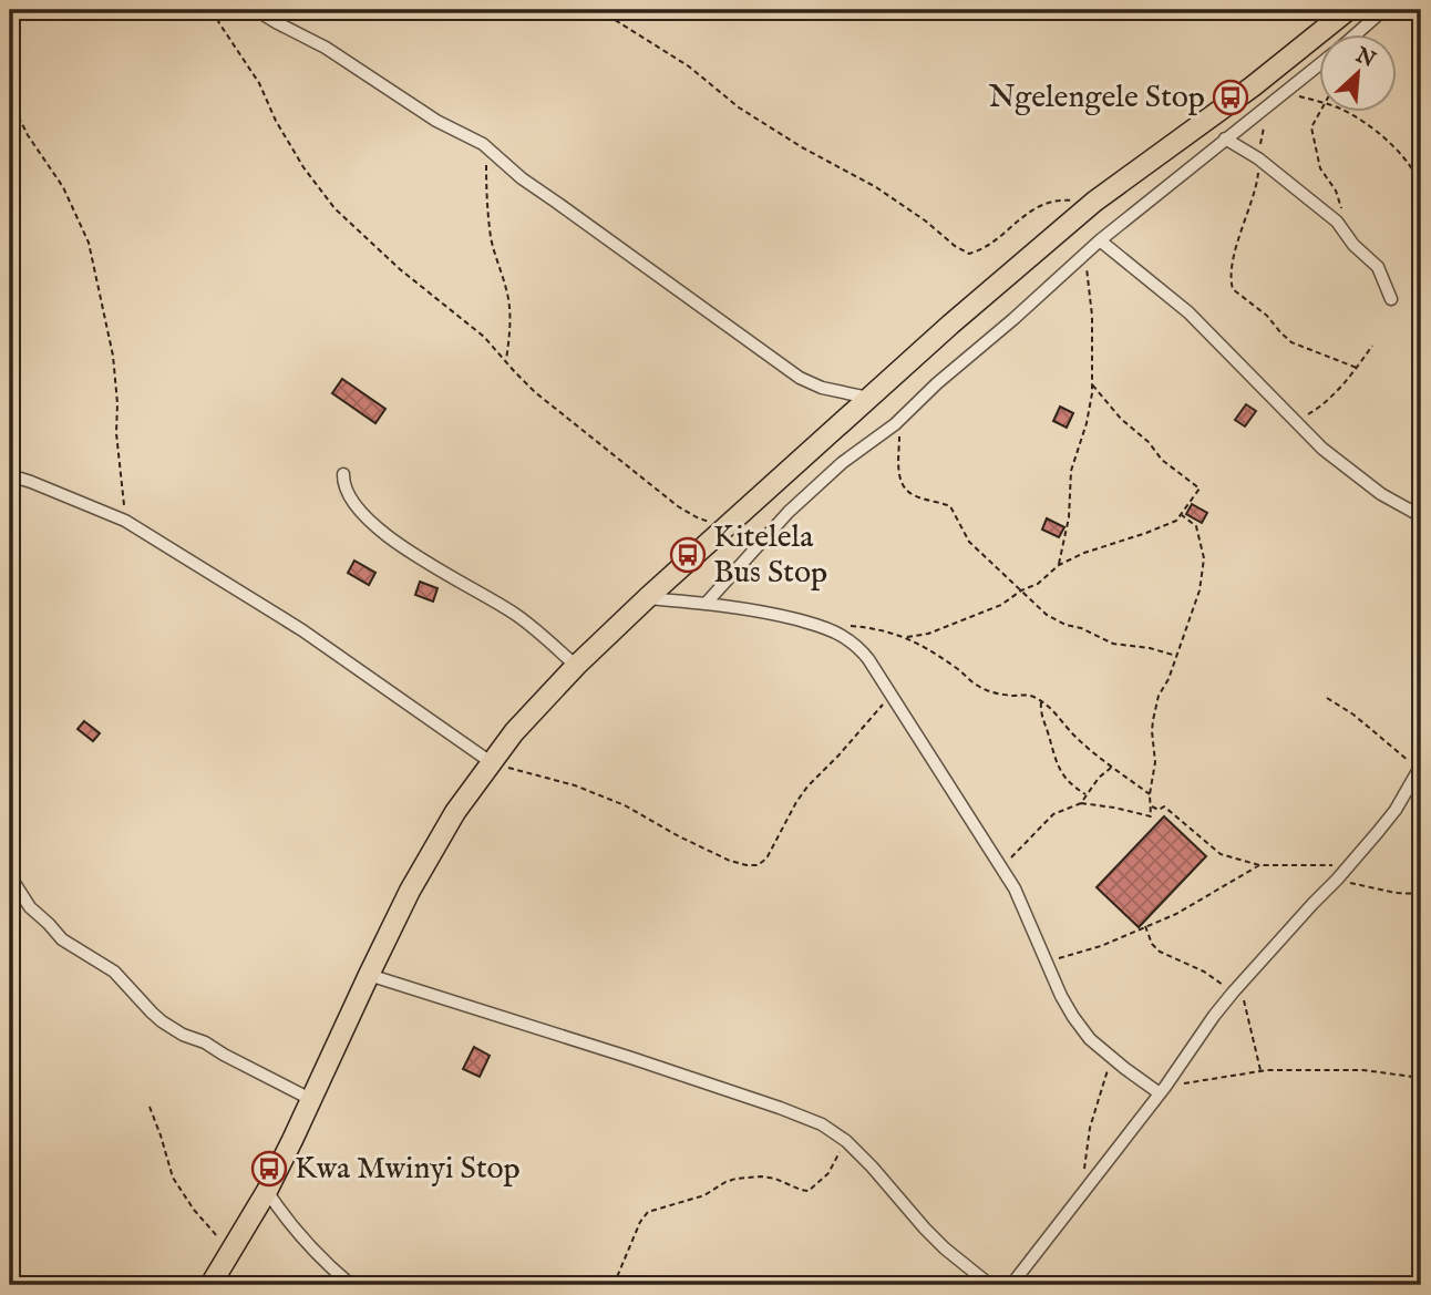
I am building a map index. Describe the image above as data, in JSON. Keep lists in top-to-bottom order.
{
  "places": {
    "bus stop": ["Ngelengele Stop", "Kitelela Bus Stop", "Kwa Mwinyi Stop"]
  },
  "north": "top right"
}
